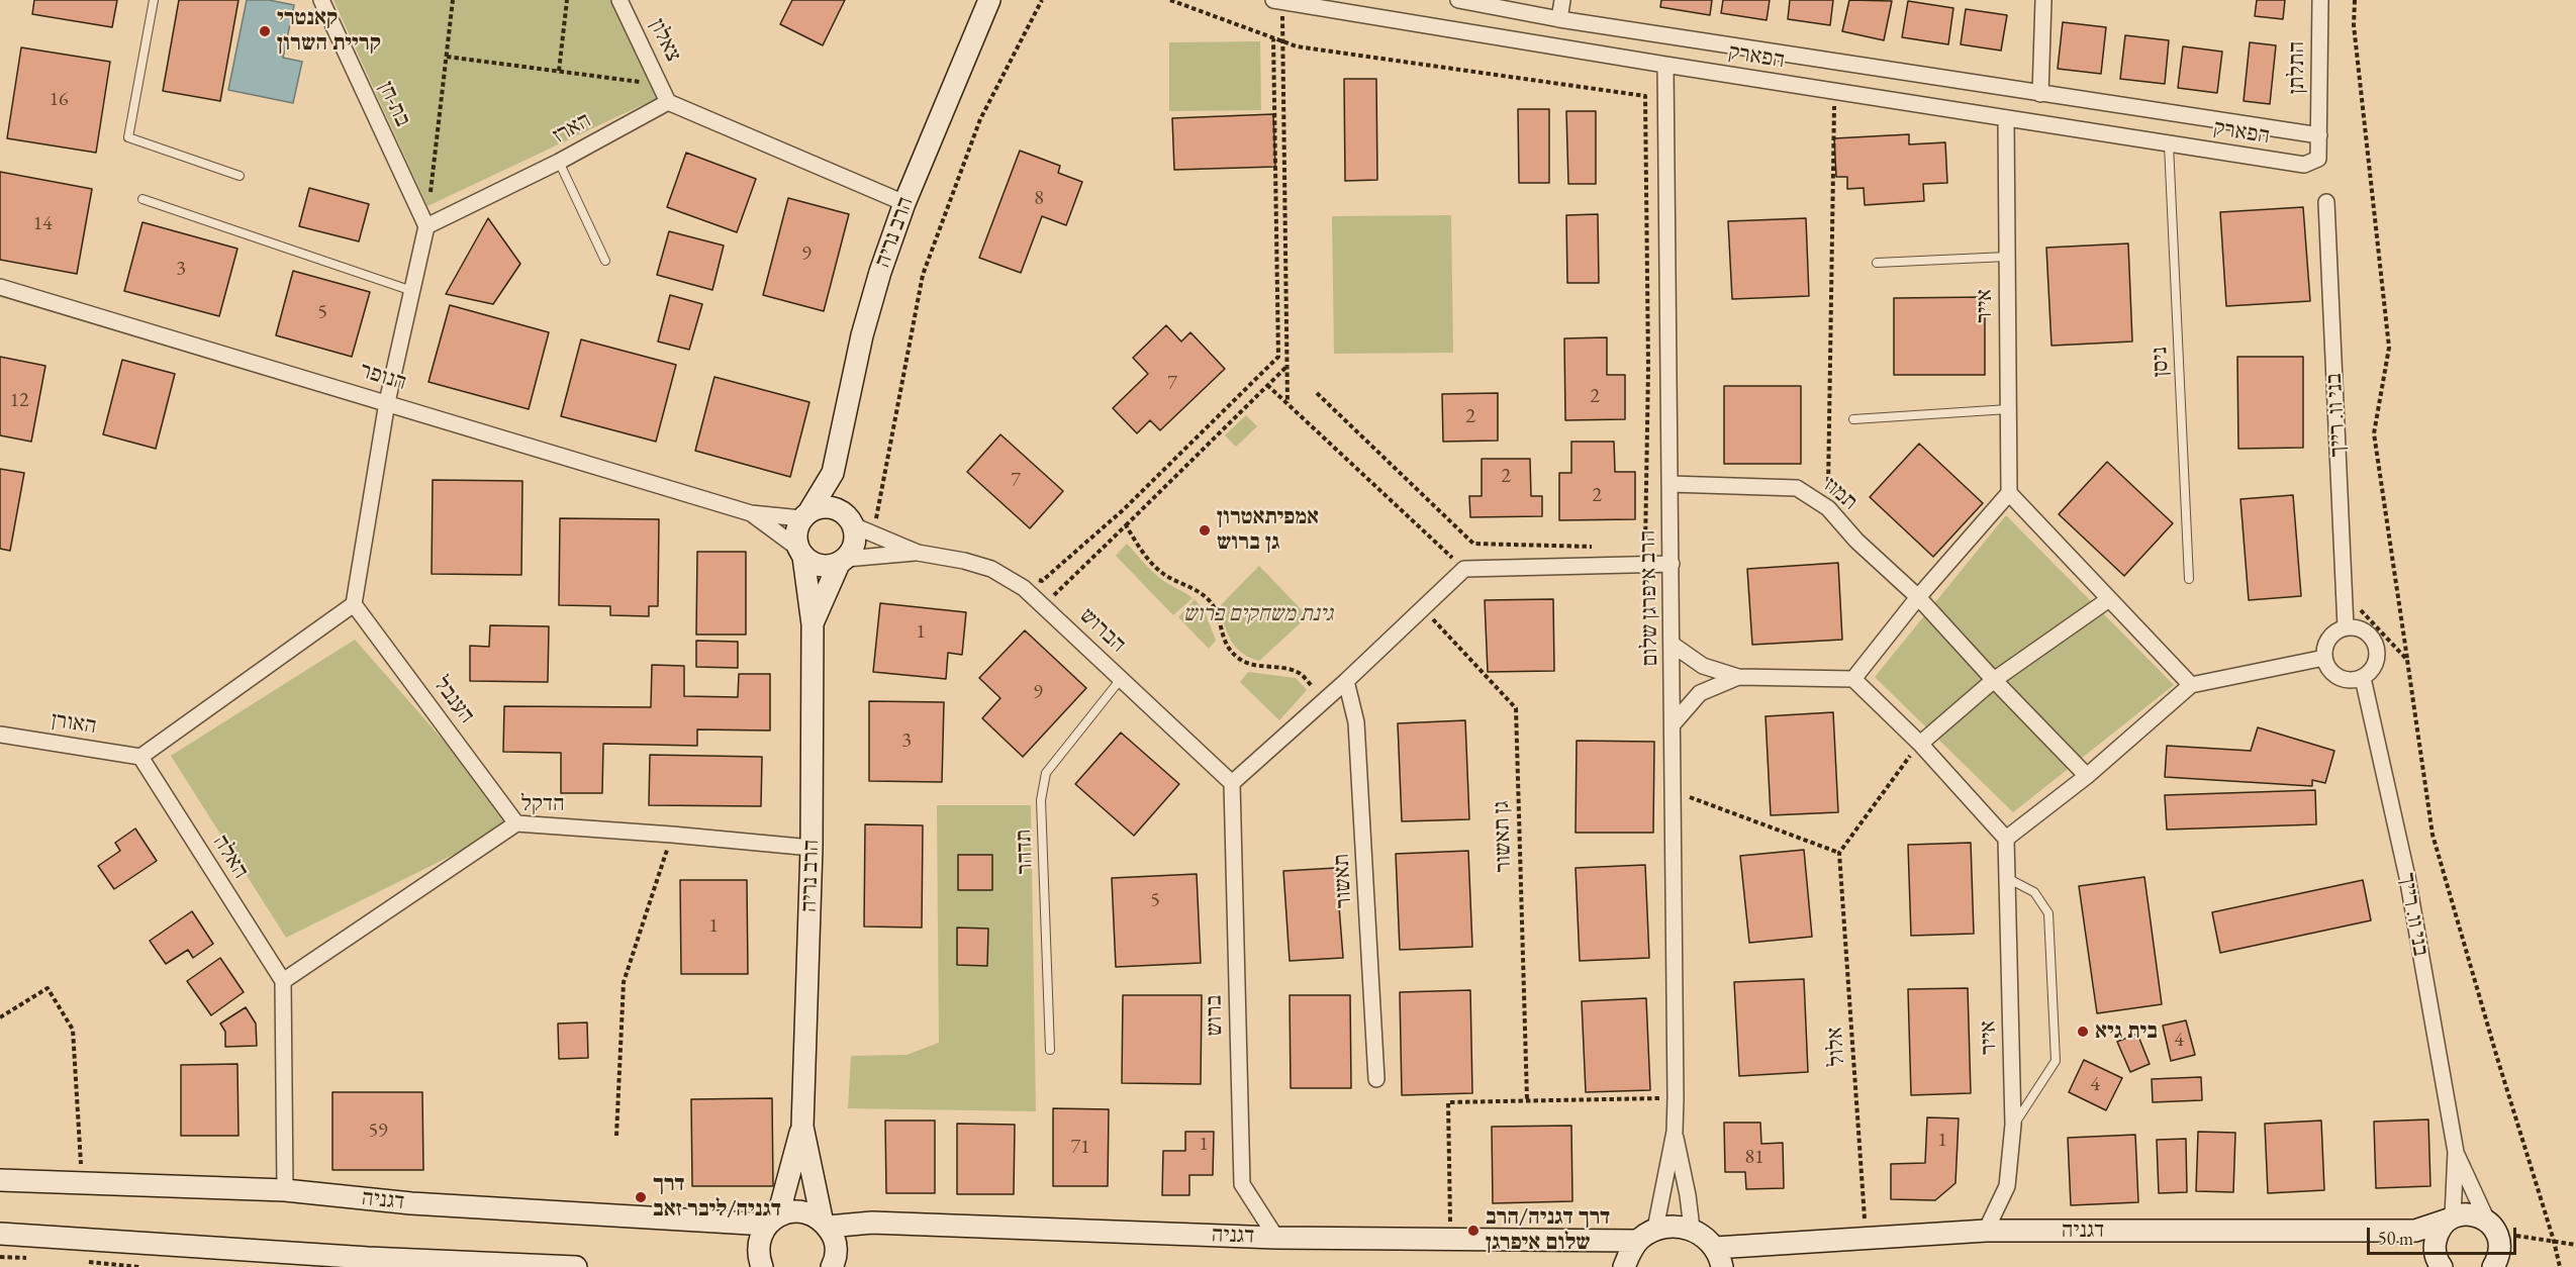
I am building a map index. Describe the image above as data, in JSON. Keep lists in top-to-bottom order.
{
  "streets": {
    "street": [
      "צאלון",
      "הפארק",
      "התלתן",
      "בת-חן",
      "הארז",
      "הרב נריה",
      "אייר",
      "הנופר",
      "בני וו. רייך",
      "תמוז",
      "הרב איפרגן שלום",
      "הברוש",
      "הענבל",
      "האורן",
      "הדקל",
      "האלה",
      "תאשור",
      "ברוש",
      "דגניה"
    ],
    "lane": ["ניסן", "תדהר"],
    "path": ["גן תאשור", "אלול"]
  },
  "crossings": [
    ["צאלון", "הארז"],
    ["הפארק", "התלתן"],
    ["הפארק", "אייר"],
    ["הפארק", "ניסן"],
    ["הפארק", "הרב איפרגן שלום"],
    ["בת-חן", "הארז"],
    ["הרב נריה", "הנופר"],
    ["הרב נריה", "הברוש"],
    ["הרב נריה", "הדקל"],
    ["הרב נריה", "דגניה"],
    ["אייר", "דגניה"],
    ["הנופר", "הברוש"],
    ["בני וו. רייך", "דגניה"],
    ["תמוז", "הרב איפרגן שלום"],
    ["הרב איפרגן שלום", "דגניה"],
    ["הברוש", "תדהר"],
    ["הברוש", "ברוש"],
    ["הענבל", "הדקל"],
    ["האורן", "האלה"],
    ["הדקל", "האלה"],
    ["ברוש", "דגניה"],
    ["אלול", "דגניה"]
  ],
  "parks": ["גינת משחקים ברוש"],
  "places": [
    "קאנטרי קריית השרון",
    "אמפיתאטרון גן ברוש",
    "בית גיא",
    "דרך דגניה/ליבר זאב",
    "דרך דגניה/הרב שלום איפרגן"
  ],
  "house_numbers": [
    "16",
    "8",
    "14",
    "9",
    "3",
    "5",
    "7",
    "2",
    "12",
    "2",
    "2",
    "7",
    "2",
    "1",
    "9",
    "3",
    "5",
    "1",
    "4",
    "4",
    "59",
    "1",
    "1",
    "71",
    "81"
  ],
  "scale_bar": "50 m"
}
